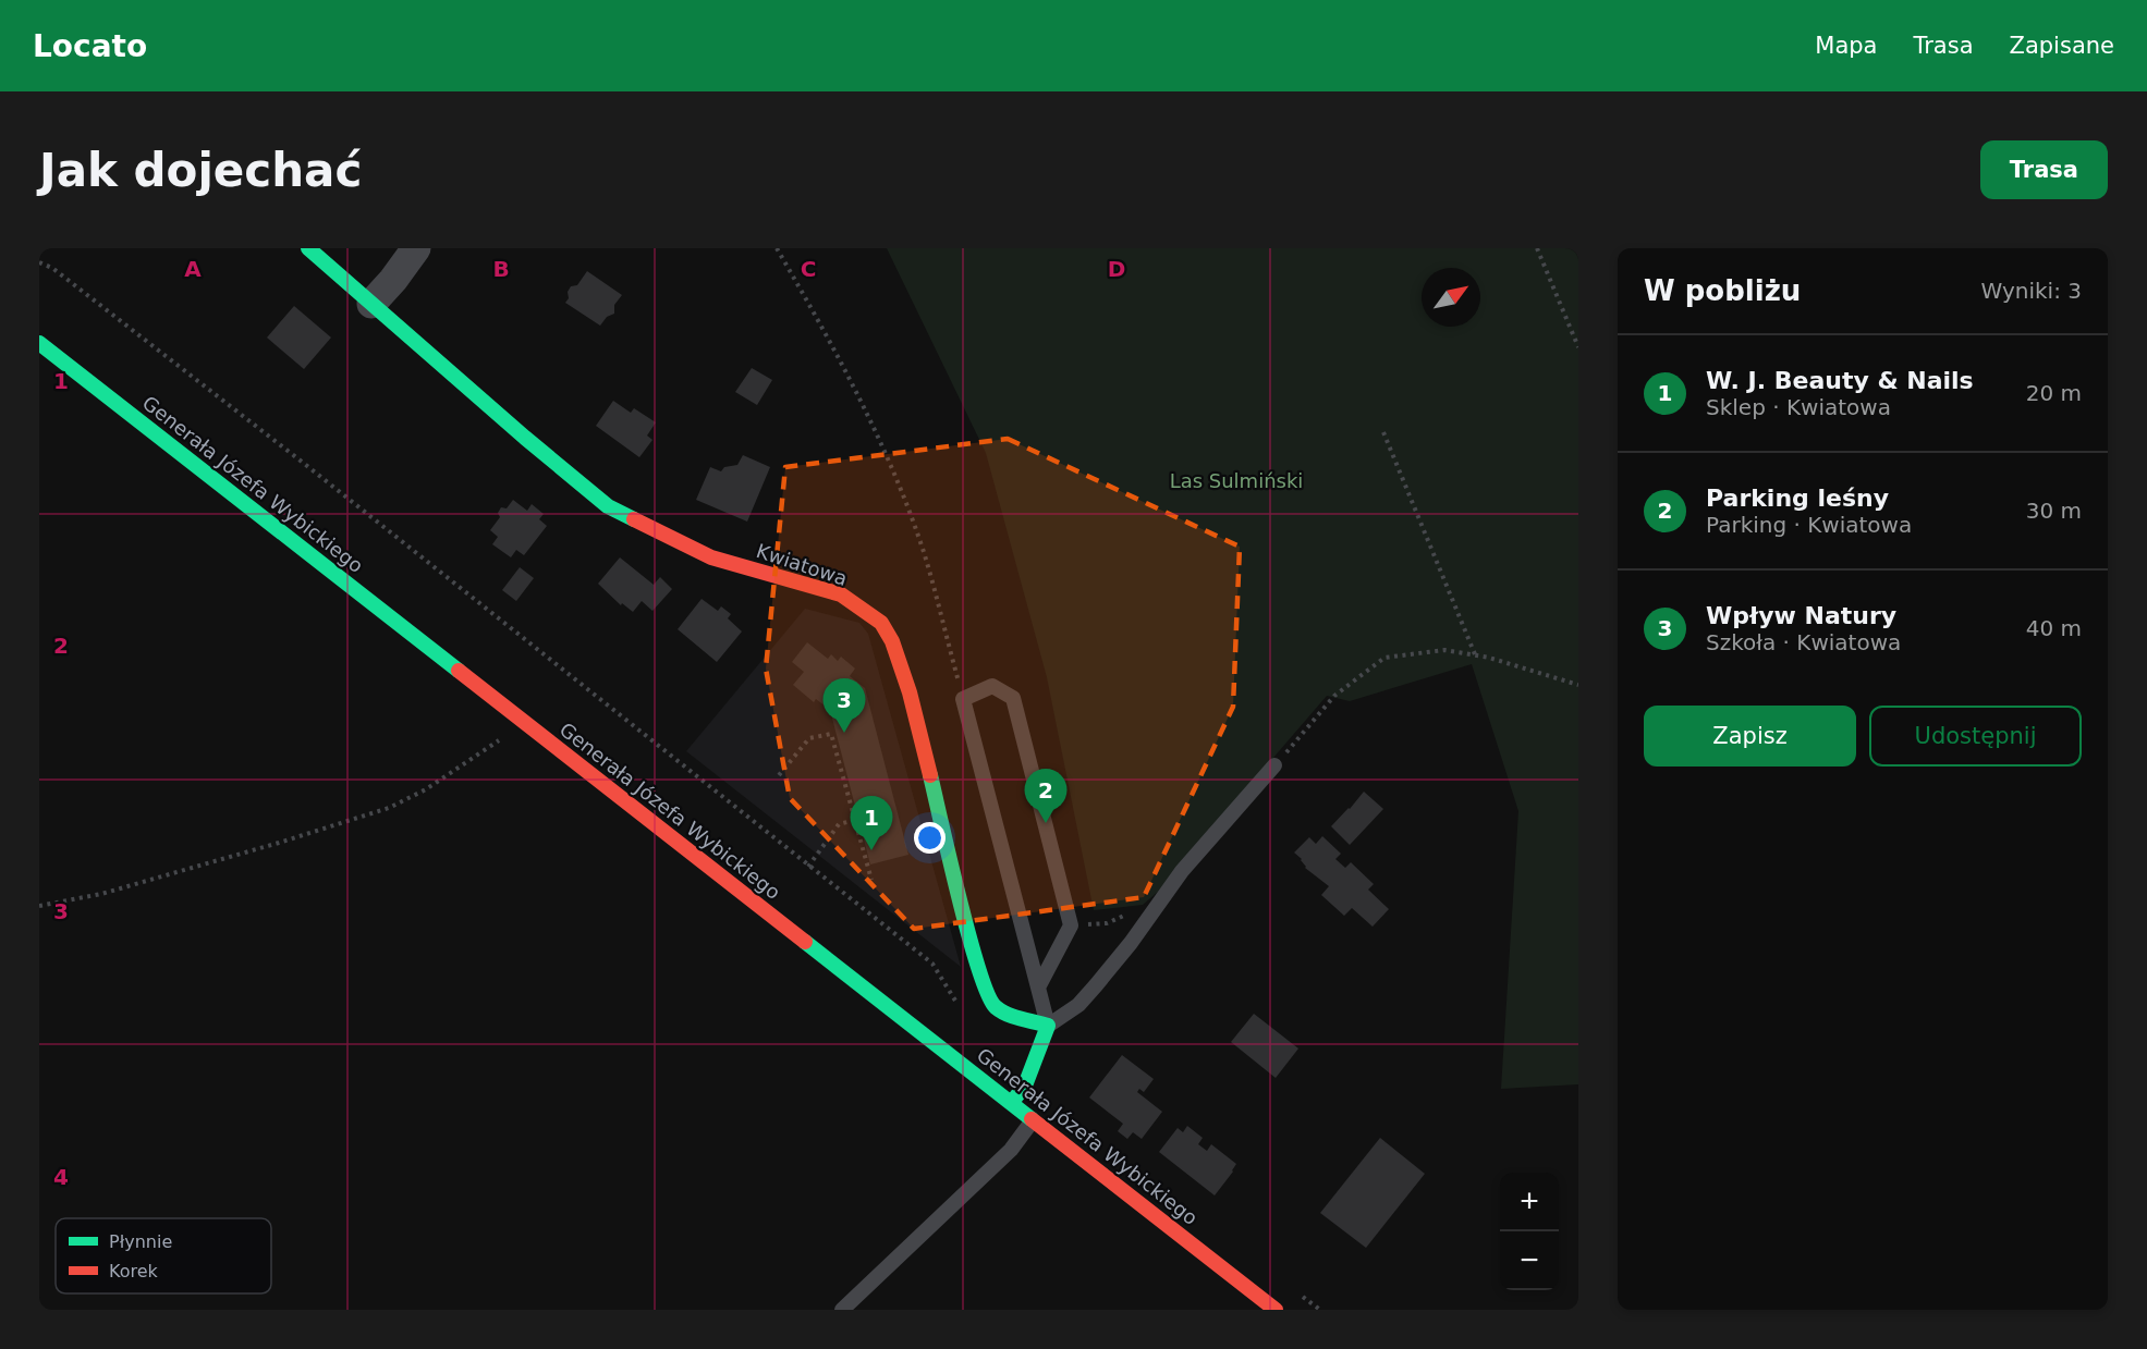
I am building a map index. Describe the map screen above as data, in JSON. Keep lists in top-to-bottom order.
{
  "streets": {
    "main road": ["Generała Józefa Wybickiego", "Kwiatowa"]
  },
  "parks": ["Las Sulmiński"],
  "legend": ["Płynnie", "Korek"],
  "north": "top right",
  "page": {
    "header": "Locato",
    "nav": ["Mapa", "Trasa", "Zapisane"],
    "buttons": [
      "Trasa",
      ["Zapisz", "Udostępnij"]
    ],
    "title": "Jak dojechać",
    "heading": ["W pobliżu", "Wyniki: 3"],
    "list": [
      {
        "mark": "1",
        "name": "W. J. Beauty & Nails",
        "note": "Sklep · Kwiatowa",
        "value": "20 m"
      },
      {
        "mark": "2",
        "name": "Parking leśny",
        "note": "Parking · Kwiatowa",
        "value": "30 m"
      },
      {
        "mark": "3",
        "name": "Wpływ Natury",
        "note": "Szkoła · Kwiatowa",
        "value": "40 m"
      }
    ],
    "pins": ["3", "2", "1"],
    "map_buttons": ["+", "−"]
  },
  "grid": {
    "columns": [
      "A",
      "B",
      "C",
      "D"
    ],
    "rows": [
      "1",
      "2",
      "3",
      "4"
    ]
  }
}
